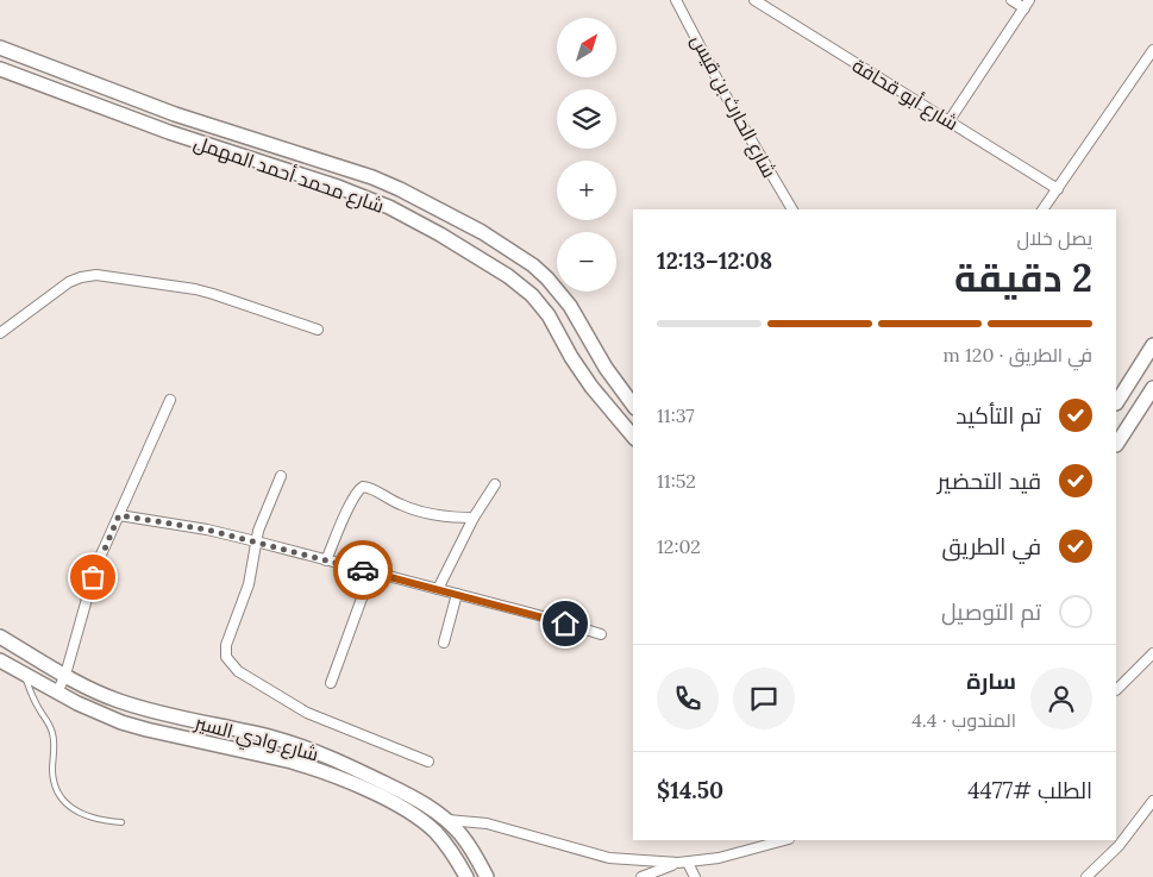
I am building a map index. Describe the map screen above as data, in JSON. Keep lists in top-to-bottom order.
{
  "streets": {
    "main road": ["شارع محمد أحمد المهمل", "شارع وادي السير"],
    "street": ["شارع أبو قحافة", "شارع الحارث بن قيس"]
  },
  "north": "top right",
  "page": {
    "map_buttons": ["+", "−"],
    "heading": ["2 دقيقة", "يصل خلال", "12:08–12:13"],
    "panel": [
      "سارة",
      "المندوب · 4.4",
      "الطلب #4477",
      "$14.50"
    ],
    "bar": "في الطريق · 120 m",
    "list": [
      ["تم التأكيد", "11:37"],
      ["قيد التحضير", "11:52"],
      ["في الطريق", "12:02"],
      "تم التوصيل"
    ]
  }
}
